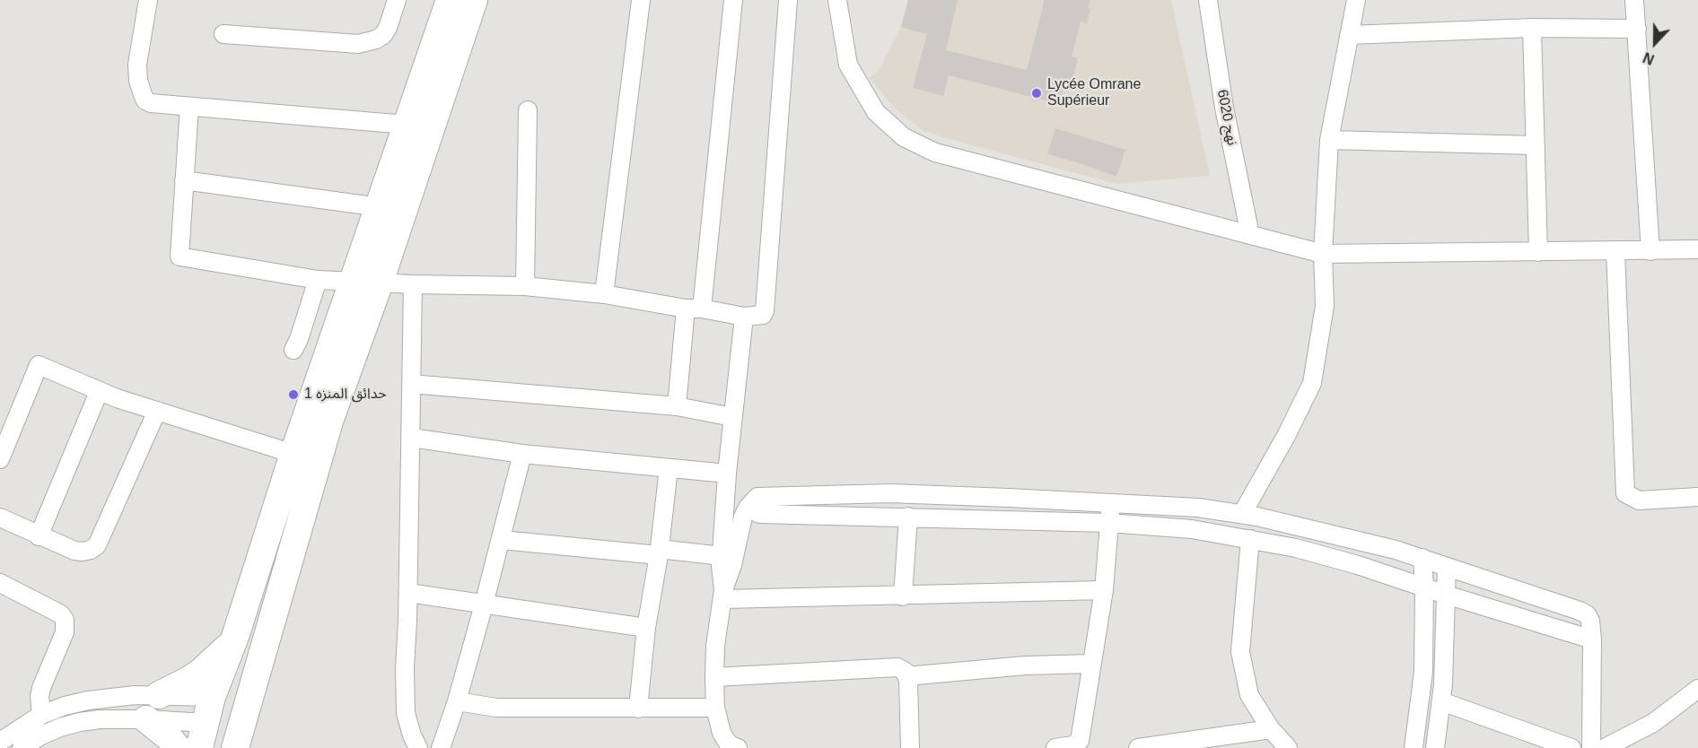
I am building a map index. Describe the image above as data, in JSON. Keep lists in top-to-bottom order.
{
  "streets": {
    "street": ["نهج 6020"]
  },
  "places": ["Lycée Omrane Supérieur", "حدائق المنزه 1"],
  "north": "bottom"
}
